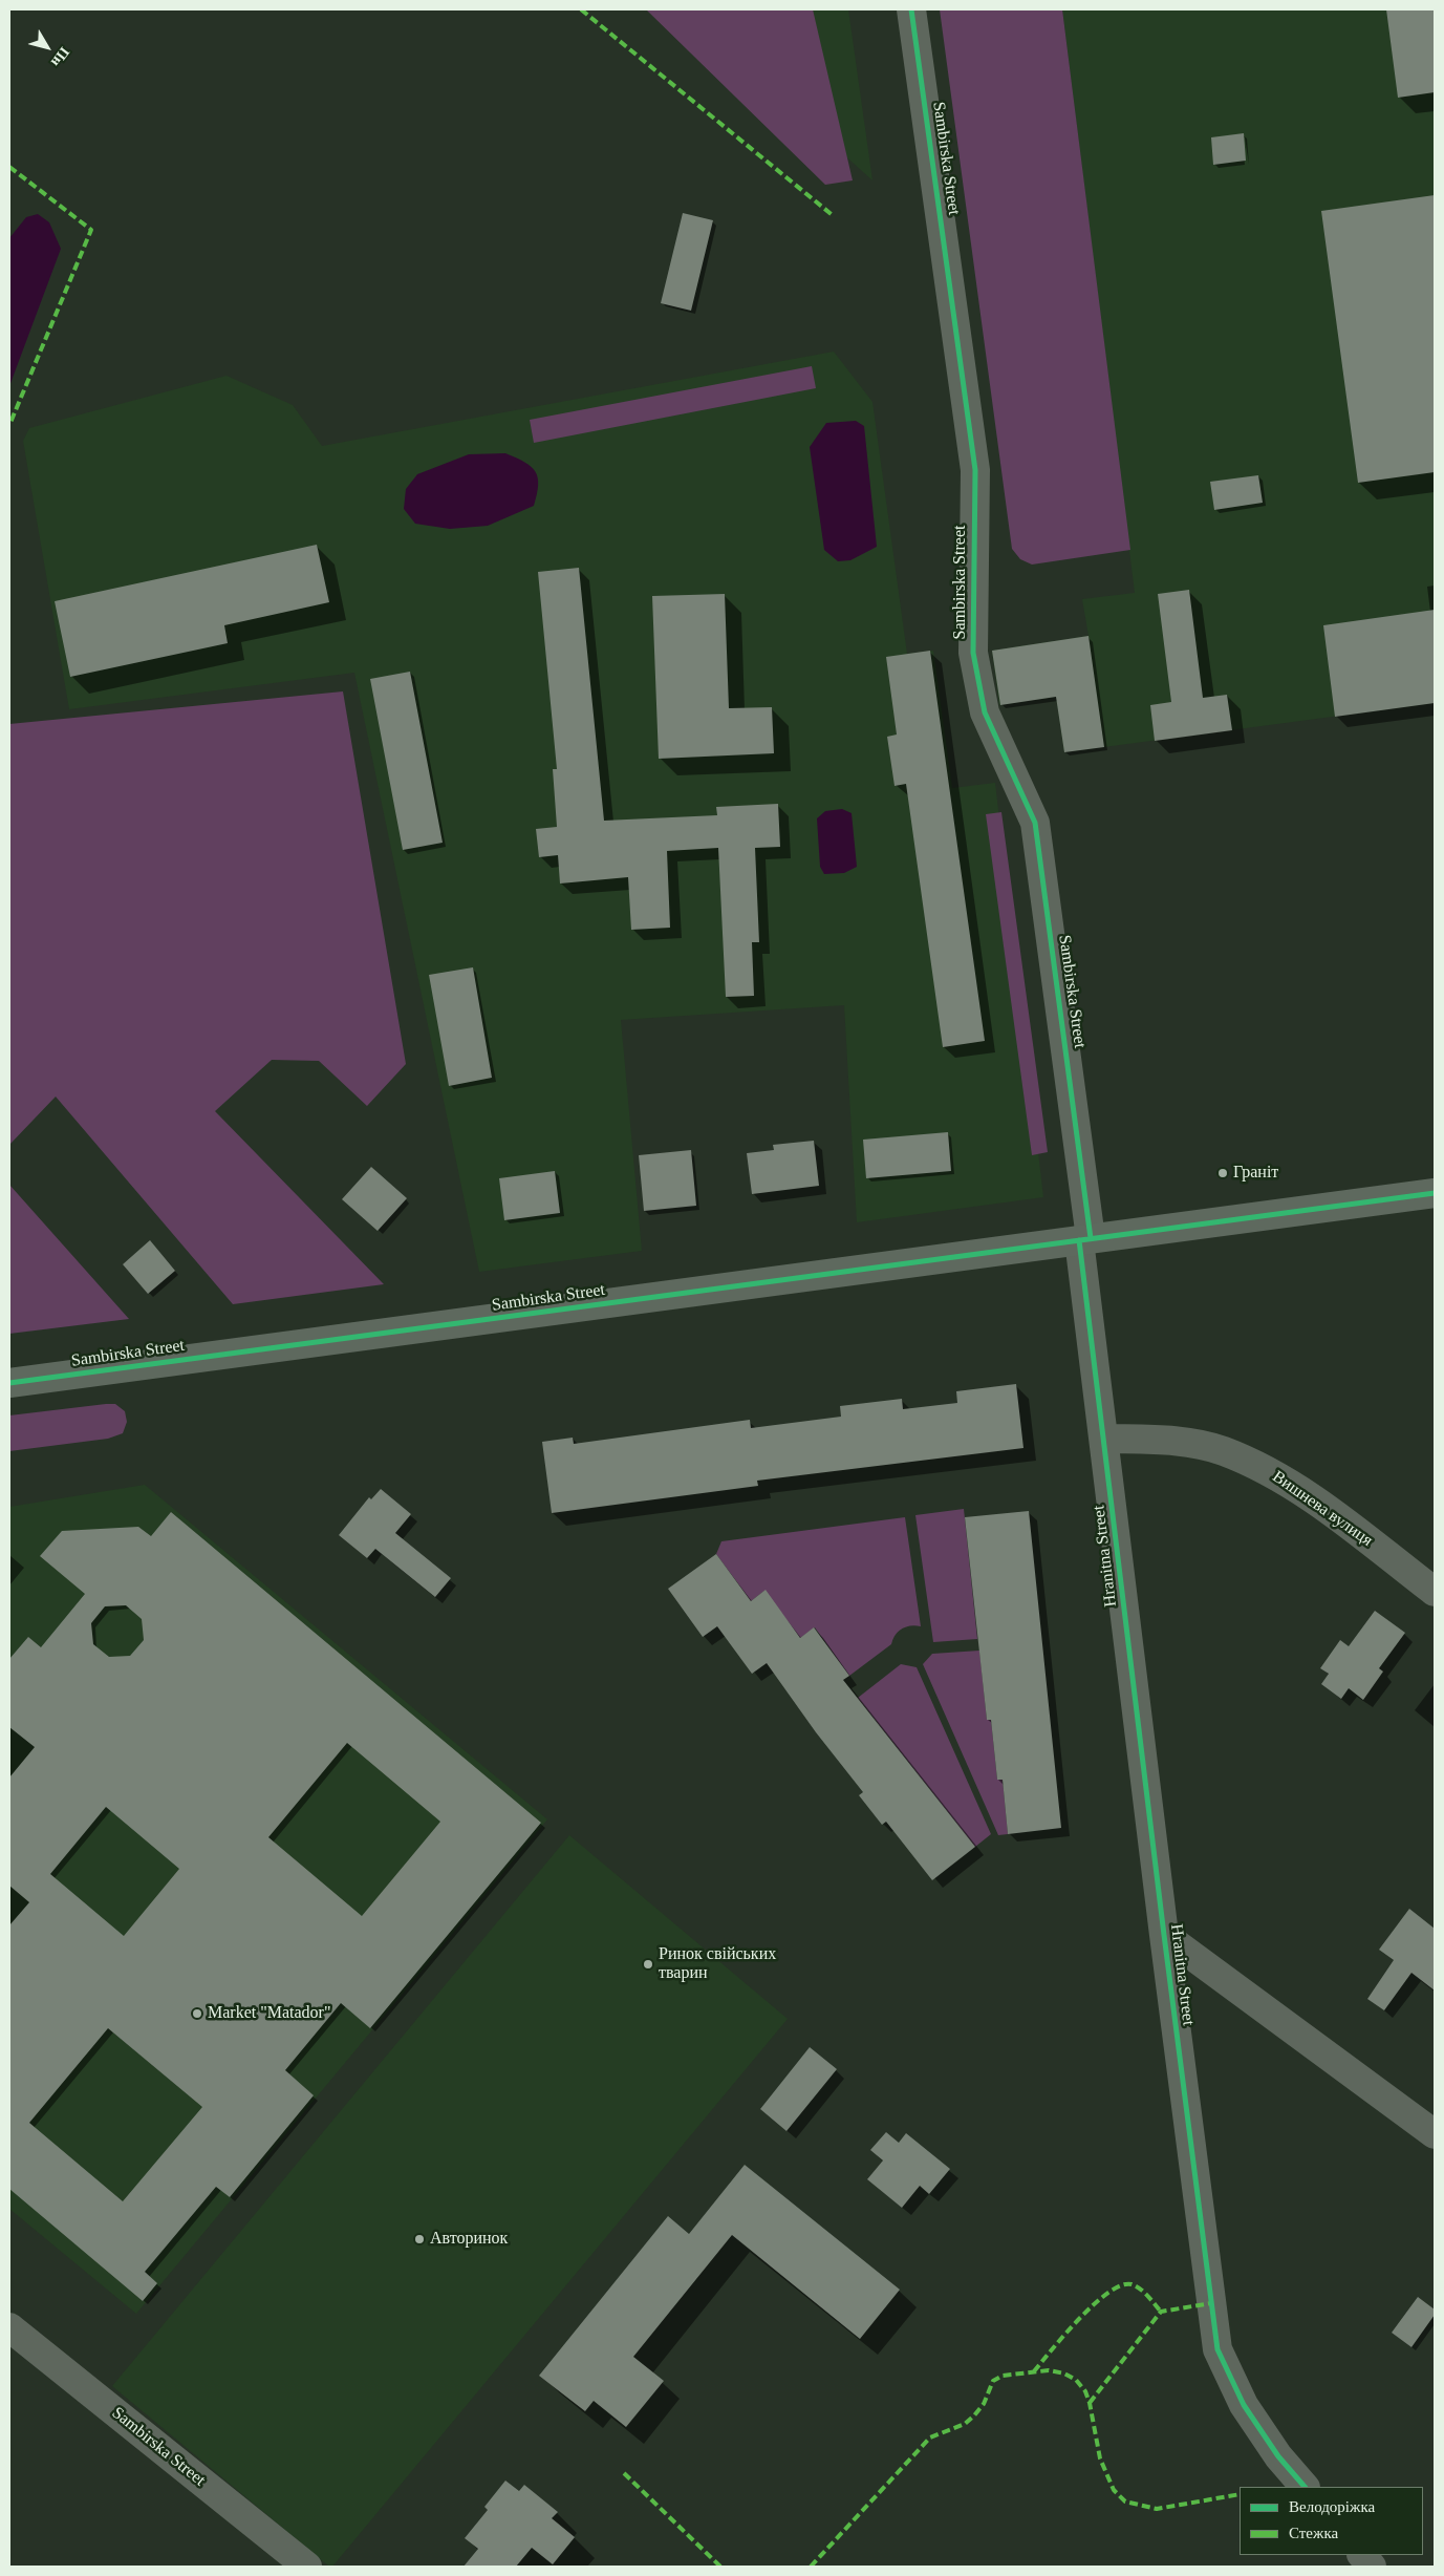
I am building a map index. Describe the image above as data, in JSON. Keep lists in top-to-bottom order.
{
  "streets": {
    "main road": ["Sambirska Street"],
    "street": ["Вишнева вулиця", "Hranitna Street"]
  },
  "crossings": [
    ["Sambirska Street", "Hranitna Street"],
    ["Вишнева вулиця", "Hranitna Street"]
  ],
  "places": [
    "Граніт",
    "Ринок свійських тварин",
    "Market \"Matador\"",
    "Авторинок"
  ],
  "legend": ["Велодоріжка", "Стежка"],
  "north": "bottom right"
}
